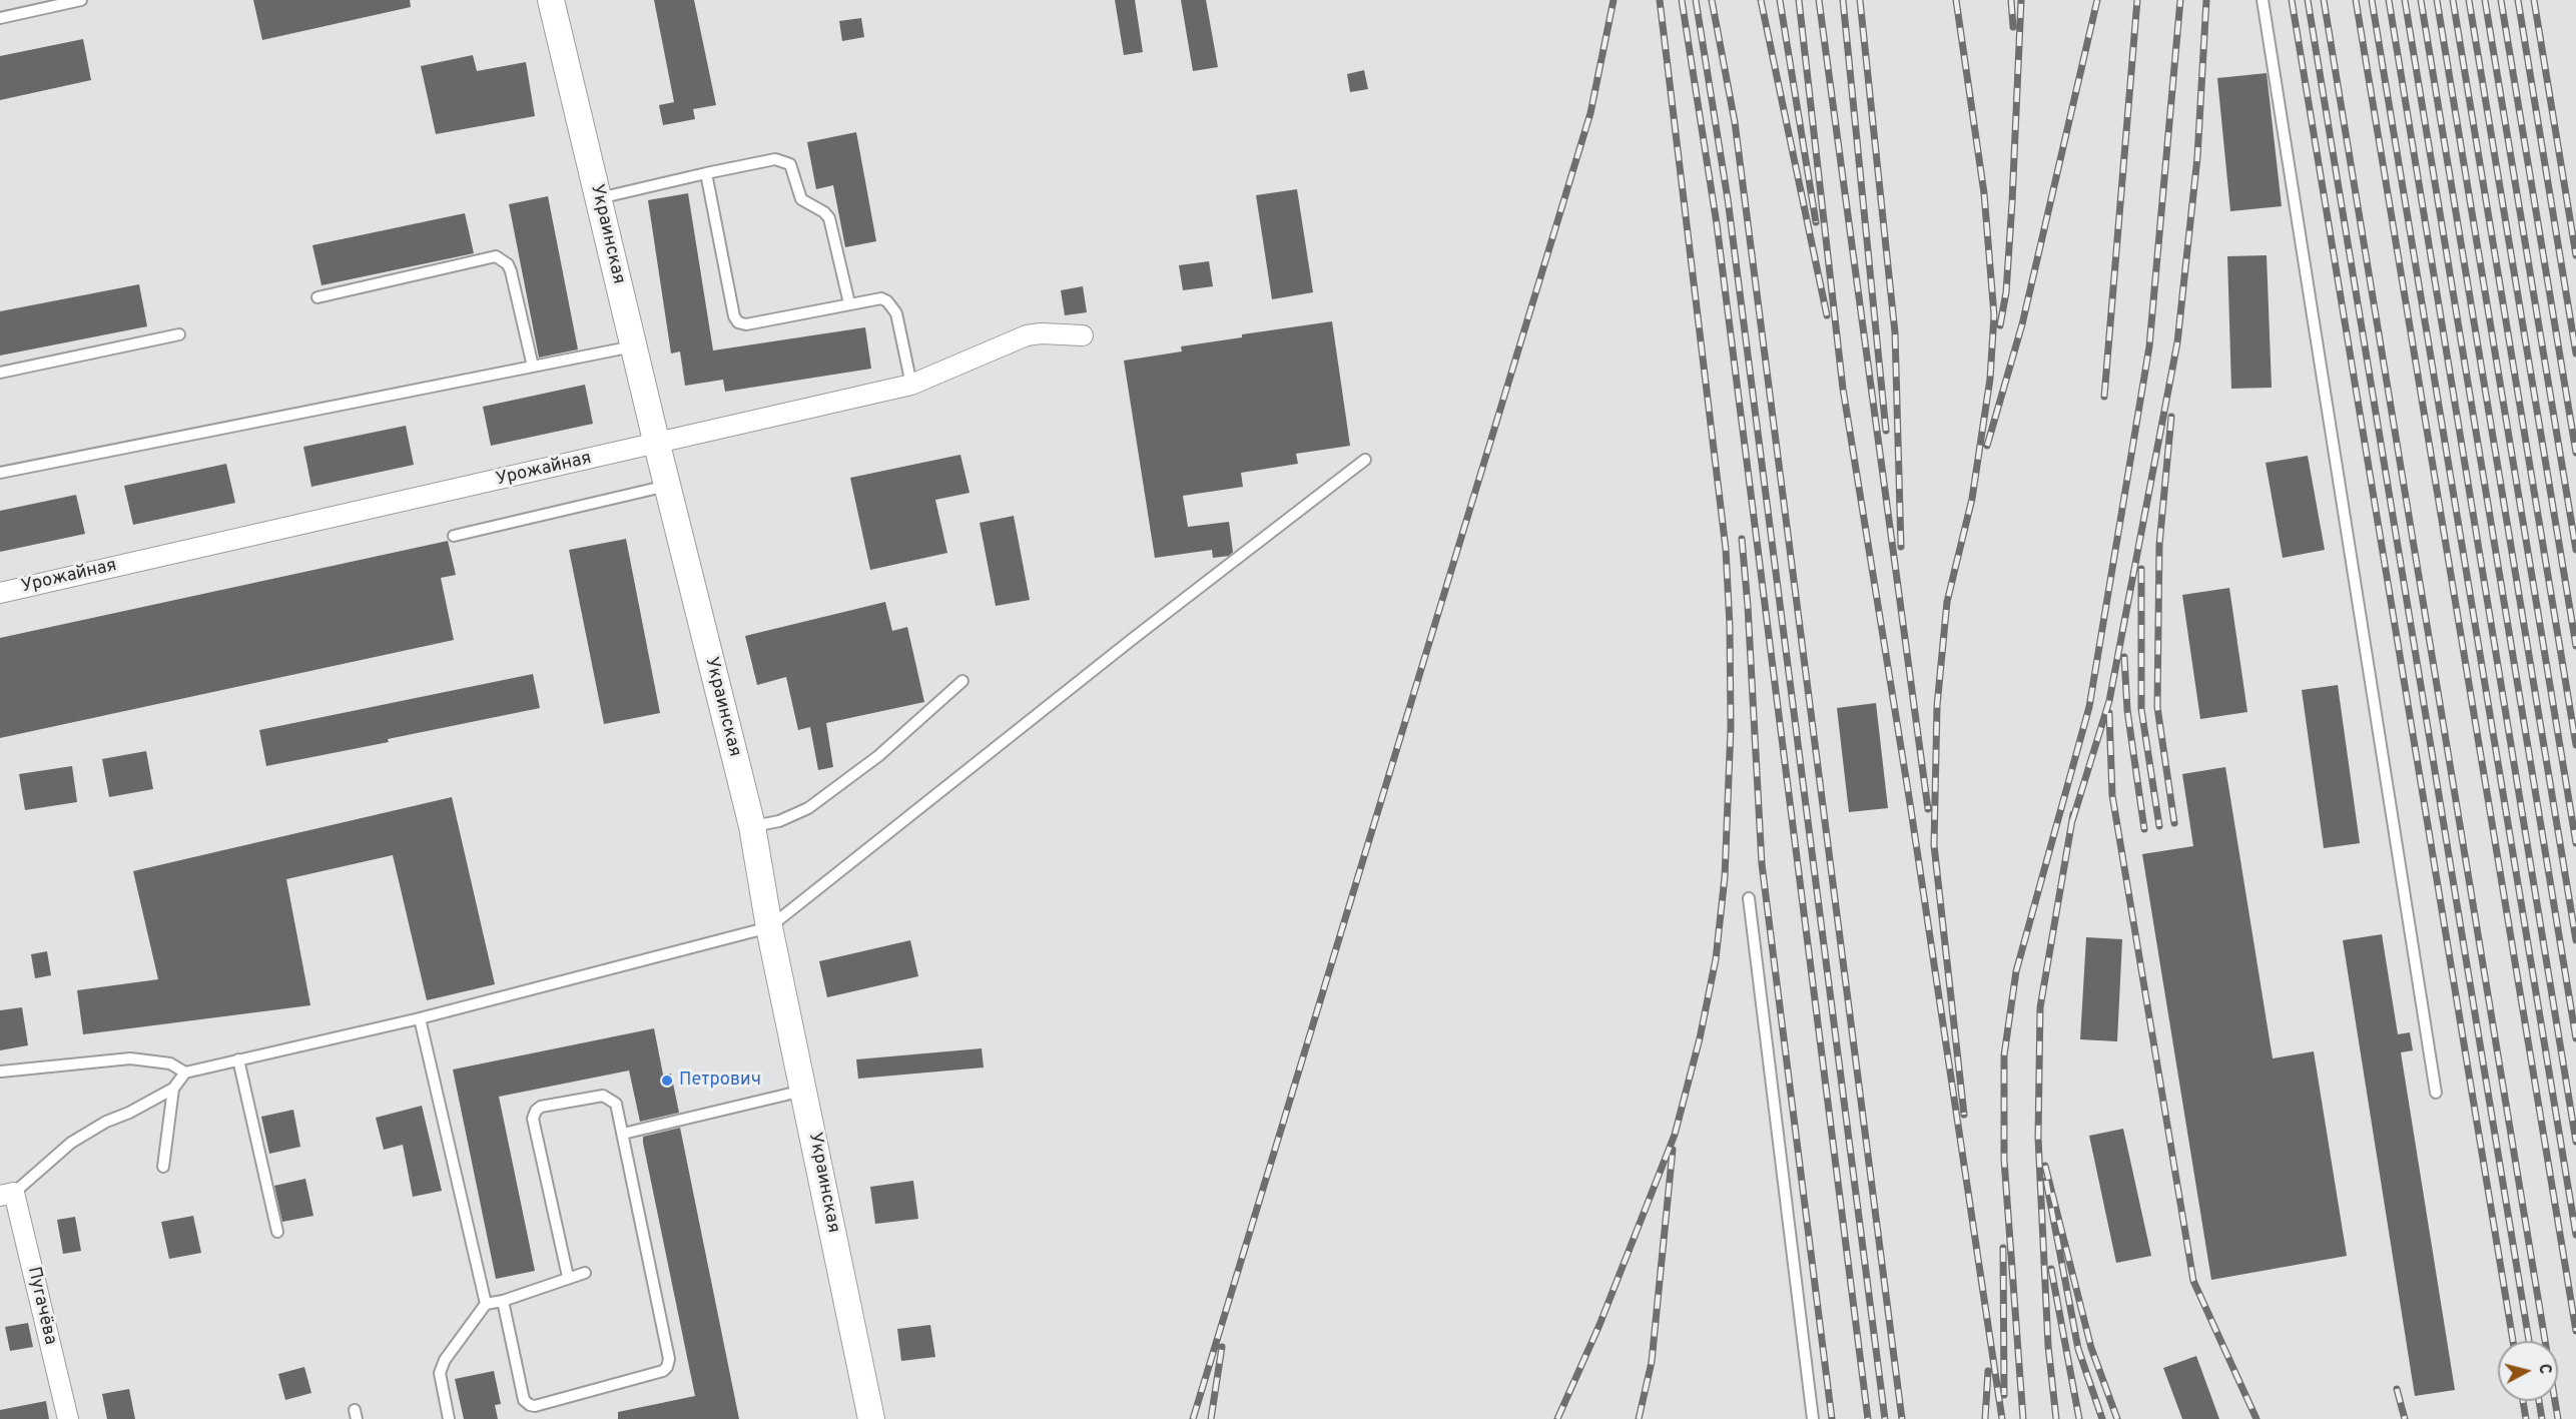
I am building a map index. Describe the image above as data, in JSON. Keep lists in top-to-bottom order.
{
  "streets": {
    "street": ["Украинская", "Урожайная", "Пугачёва"]
  },
  "crossings": [
    ["Украинская", "Урожайная"]
  ],
  "places": ["Петрович"],
  "north": "right"
}
